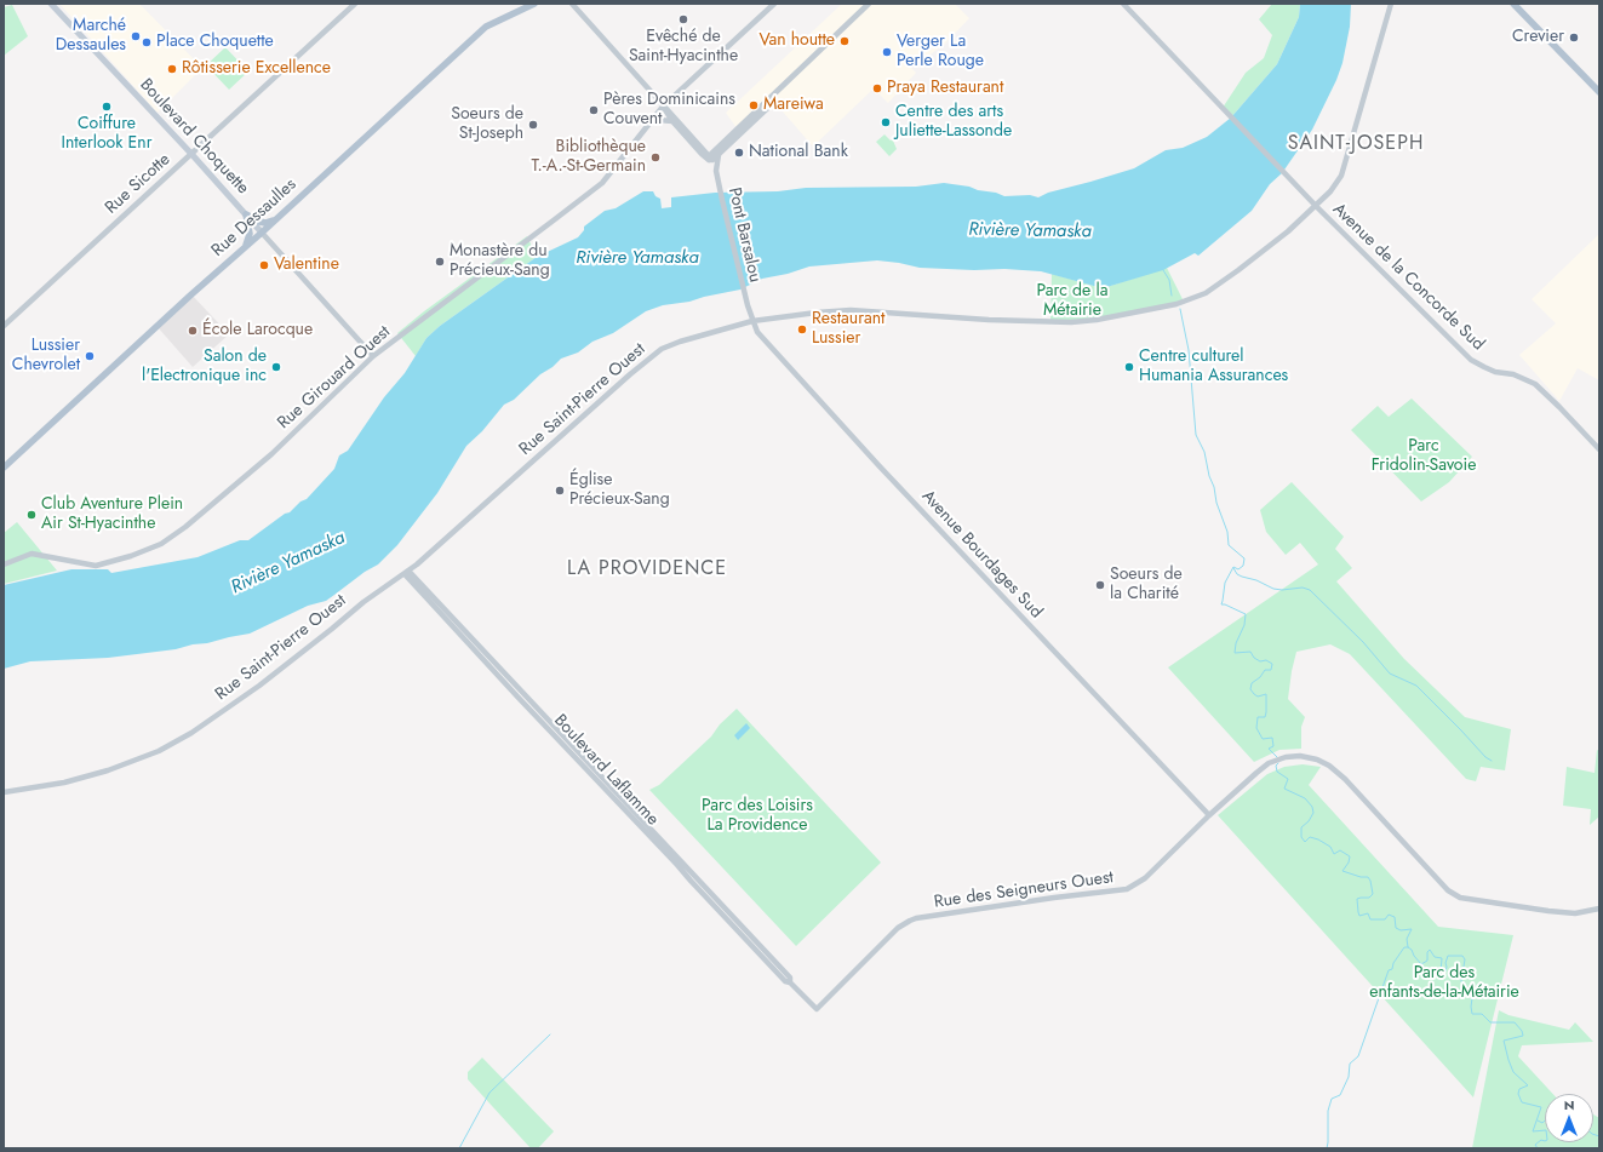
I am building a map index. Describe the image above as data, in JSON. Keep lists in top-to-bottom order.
{
  "streets": {
    "main road": ["Boulevard Choquette", "Rue Dessaulles"],
    "street": [
      "Rue Sicotte",
      "Pont Barsalou",
      "Avenue de la Concorde Sud",
      "Rue Girouard Ouest",
      "Rue Saint-Pierre Ouest",
      "Avenue Bourdages Sud",
      "Boulevard Laflamme",
      "Rue des Seigneurs Ouest"
    ]
  },
  "crossings": [
    ["Boulevard Choquette", "Rue Sicotte"],
    ["Boulevard Choquette", "Rue Dessaulles"],
    ["Boulevard Choquette", "Rue Girouard Ouest"],
    ["Pont Barsalou", "Avenue Bourdages Sud"],
    ["Avenue de la Concorde Sud", "Rue Saint-Pierre Ouest"],
    ["Rue Saint-Pierre Ouest", "Avenue Bourdages Sud"],
    ["Rue Saint-Pierre Ouest", "Boulevard Laflamme"],
    ["Avenue Bourdages Sud", "Rue des Seigneurs Ouest"],
    ["Boulevard Laflamme", "Rue des Seigneurs Ouest"]
  ],
  "districts": ["SAINT-JOSEPH", "LA PROVIDENCE"],
  "water": ["Rivière Yamaska"],
  "parks": [
    "Parc de la Métairie",
    "Parc Fridolin-Savoie",
    "Parc des Loisirs La Providence",
    "Parc des enfants-de-la-Métairie"
  ],
  "places": [
    "Evêché de Saint-Hyacinthe",
    "Marché Dessaules",
    "Crevier",
    "Van houtte",
    "Place Choquette",
    "Verger La Perle Rouge",
    "Rôtisserie Excellence",
    "Praya Restaurant",
    "Mareiwa",
    "Coiffure Interlook Enr",
    "Pères Dominicains Couvent",
    "Centre des arts Juliette-Lassonde",
    "Soeurs de St-Joseph",
    "National Bank",
    "Bibliothèque T.-A.-St-Germain",
    "Monastère du Précieux-Sang",
    "Valentine",
    "Restaurant Lussier",
    "École Larocque",
    "Lussier Chevrolet",
    "Salon de l'Electronique inc",
    "Centre culturel Humania Assurances",
    "Église Précieux-Sang",
    "Club Aventure Plein Air St-Hyacinthe",
    "Soeurs de la Charité"
  ],
  "north": "top"
}
